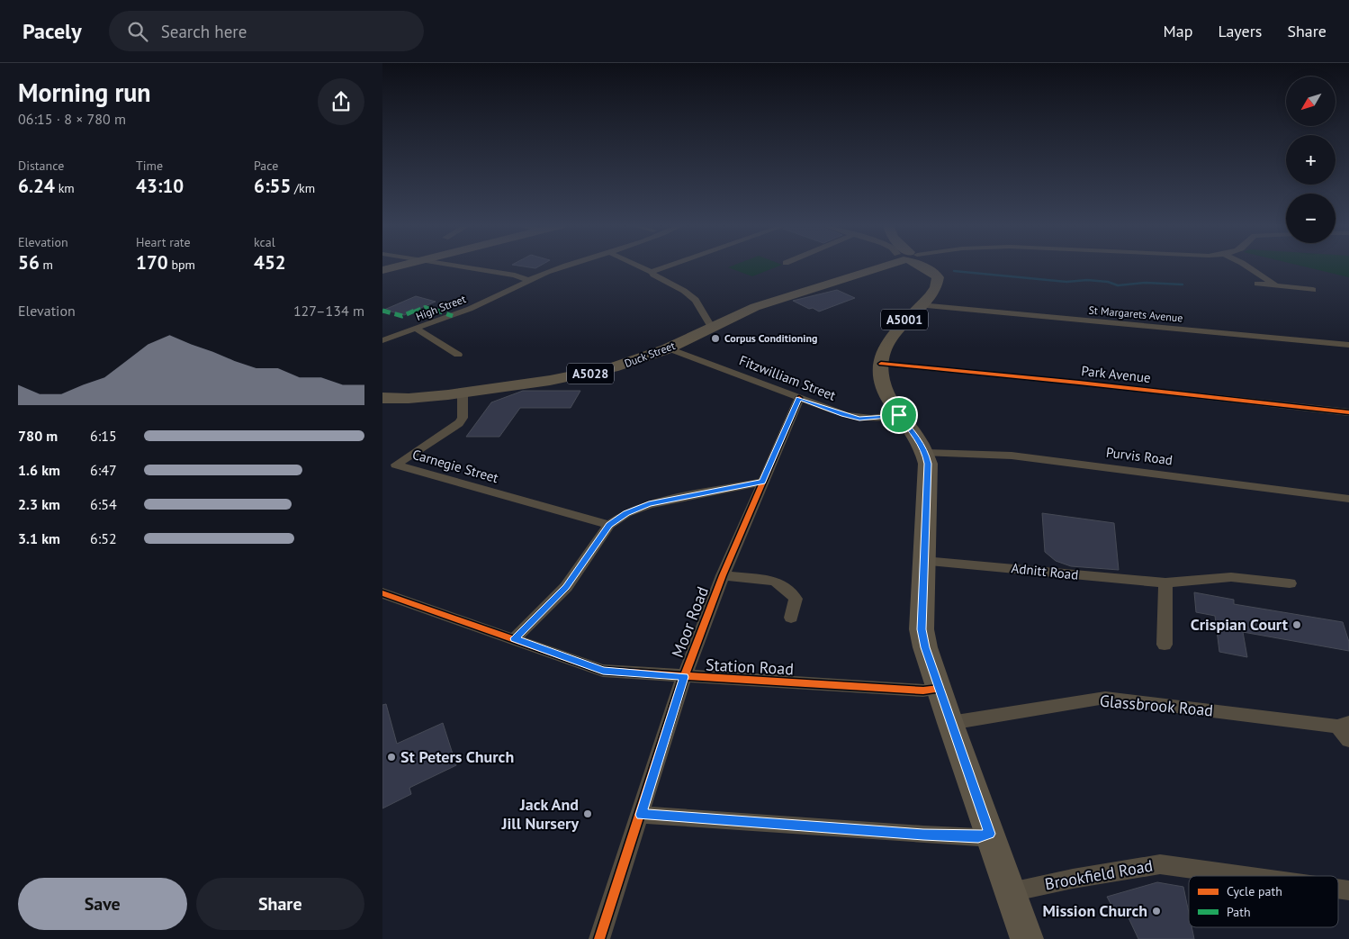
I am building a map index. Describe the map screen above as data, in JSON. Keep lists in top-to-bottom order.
{
  "streets": {
    "main road": ["A5001", "Duck Street", "A5028"],
    "street": [
      "High Street",
      "St Margarets Avenue",
      "Park Avenue",
      "Fitzwilliam Street",
      "Purvis Road",
      "Carnegie Street",
      "Adnitt Road",
      "Moor Road",
      "Station Road",
      "Glassbrook Road",
      "Brookfield Road"
    ]
  },
  "crossings": [
    ["St Margarets Avenue", "A5001"],
    ["A5001", "Park Avenue"],
    ["A5001", "Fitzwilliam Street"],
    ["A5001", "Purvis Road"],
    ["A5001", "Adnitt Road"],
    ["A5001", "Station Road"],
    ["A5001", "Glassbrook Road"],
    ["A5001", "Brookfield Road"],
    ["Duck Street", "Fitzwilliam Street"],
    ["Duck Street", "Carnegie Street"],
    ["Fitzwilliam Street", "Moor Road"],
    ["Moor Road", "Station Road"]
  ],
  "places": [
    "Corpus Conditioning",
    "Crispian Court",
    "St Peters Church",
    "Jack And Jill Nursery",
    "Mission Church"
  ],
  "legend": ["Cycle path", "Path"],
  "north": "bottom left",
  "page": {
    "header": "Pacely",
    "search": "Search here",
    "nav": ["Map", "Layers", "Share"],
    "heading": ["Morning run", "06:15 · 8 × 780 m"],
    "map_buttons": ["+", "−"],
    "stats": [
      ["Distance", "6.24 km"],
      ["Time", "43:10"],
      ["Pace", "6:55 /km"],
      ["Elevation", "56 m"],
      ["Heart rate", "170 bpm"],
      ["kcal", "452"]
    ],
    "chart": ["Elevation", "127–134 m"],
    "list": [
      {
        "name": "780 m",
        "note": "6:15"
      },
      {
        "name": "1.6 km",
        "note": "6:47"
      },
      {
        "name": "2.3 km",
        "note": "6:54"
      },
      {
        "name": "3.1 km",
        "note": "6:52"
      }
    ],
    "buttons": ["Save", "Share"]
  }
}
